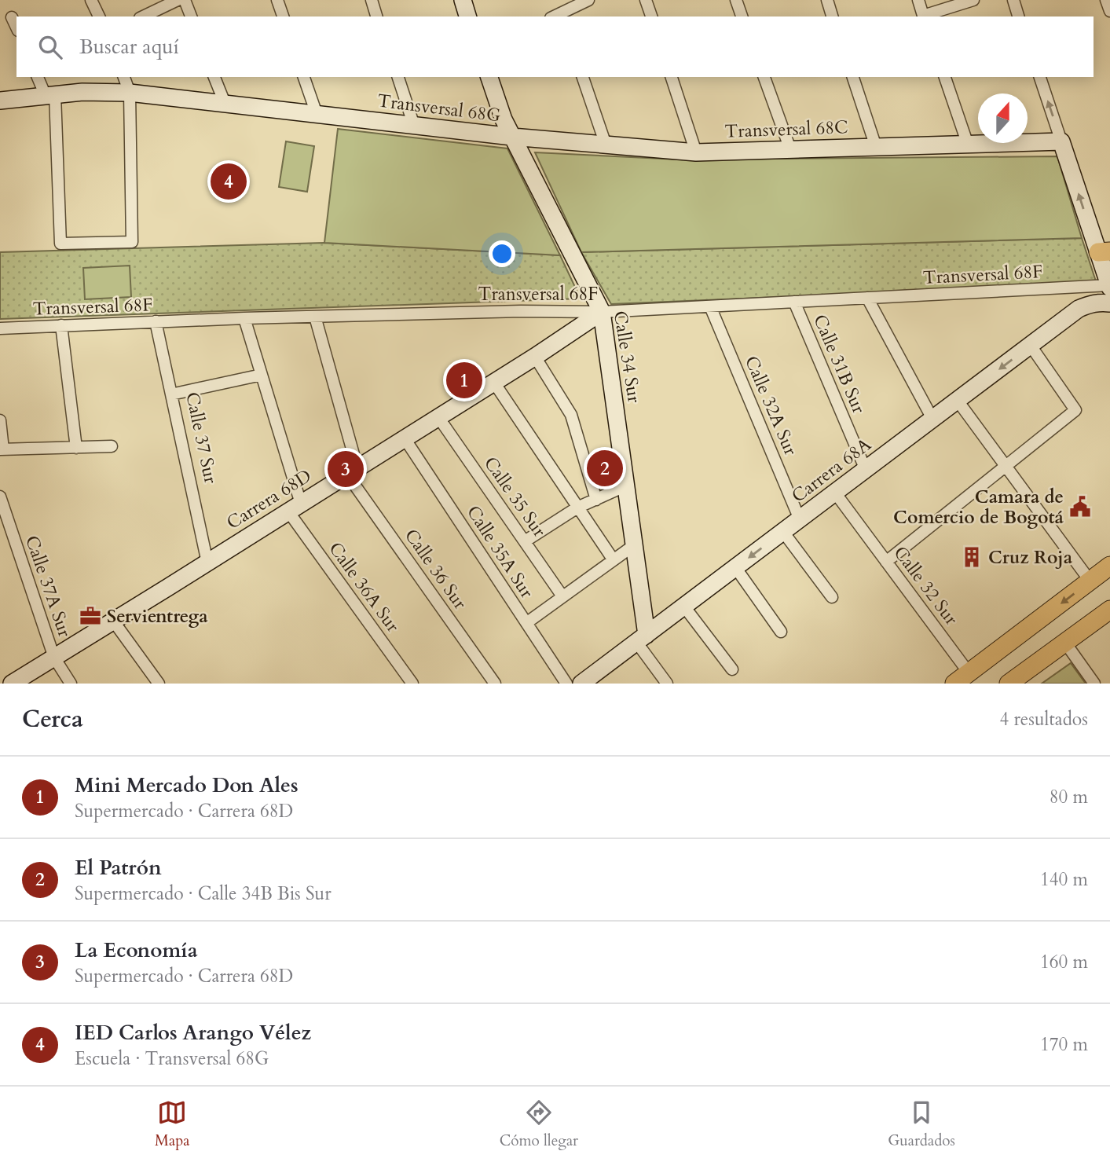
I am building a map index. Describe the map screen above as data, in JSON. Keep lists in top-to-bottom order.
{
  "streets": {
    "street": [
      "Transversal 68G",
      "Transversal 68C",
      "Transversal 68F",
      "Calle 34 Sur",
      "Calle 31B Sur",
      "Calle 32A Sur",
      "Calle 37 Sur",
      "Carrera 68A",
      "Calle 35 Sur",
      "Carrera 68D",
      "Calle 35A Sur",
      "Calle 36 Sur",
      "Calle 32 Sur",
      "Calle 37A Sur",
      "Calle 36A Sur"
    ]
  },
  "crossings": [
    ["Transversal 68G", "Transversal 68C"],
    ["Transversal 68G", "Calle 34 Sur"],
    ["Transversal 68C", "Calle 34 Sur"],
    ["Transversal 68F", "Calle 34 Sur"],
    ["Transversal 68F", "Calle 31B Sur"],
    ["Transversal 68F", "Calle 32A Sur"],
    ["Transversal 68F", "Calle 37 Sur"],
    ["Transversal 68F", "Carrera 68D"],
    ["Transversal 68F", "Calle 36 Sur"],
    ["Transversal 68F", "Calle 36A Sur"],
    ["Calle 34 Sur", "Carrera 68A"],
    ["Calle 34 Sur", "Carrera 68D"],
    ["Calle 31B Sur", "Carrera 68A"],
    ["Calle 32A Sur", "Carrera 68A"],
    ["Calle 37 Sur", "Carrera 68D"],
    ["Carrera 68A", "Calle 32 Sur"],
    ["Calle 35 Sur", "Carrera 68D"],
    ["Carrera 68D", "Calle 35A Sur"],
    ["Carrera 68D", "Calle 36 Sur"],
    ["Carrera 68D", "Calle 37A Sur"],
    ["Carrera 68D", "Calle 36A Sur"]
  ],
  "places": {
    "public building": ["Camara de Comercio de Bogotá"],
    "building": ["Cruz Roja"],
    "office": ["Servientrega"]
  },
  "north": "top",
  "page": {
    "search": "Buscar aquí",
    "pins": [
      "4",
      "1",
      "2",
      "3"
    ],
    "heading": ["Cerca", "4 resultados"],
    "list": [
      {
        "mark": "1",
        "name": "Mini Mercado Don Ales",
        "note": "Supermercado · Carrera 68D",
        "value": "80 m"
      },
      {
        "mark": "2",
        "name": "El Patrón",
        "note": "Supermercado · Calle 34B Bis Sur",
        "value": "140 m"
      },
      {
        "mark": "3",
        "name": "La Economía",
        "note": "Supermercado · Carrera 68D",
        "value": "160 m"
      },
      {
        "mark": "4",
        "name": "IED Carlos Arango Vélez",
        "note": "Escuela · Transversal 68G",
        "value": "170 m"
      }
    ],
    "nav": ["Mapa", "Cómo llegar", "Guardados"]
  }
}
